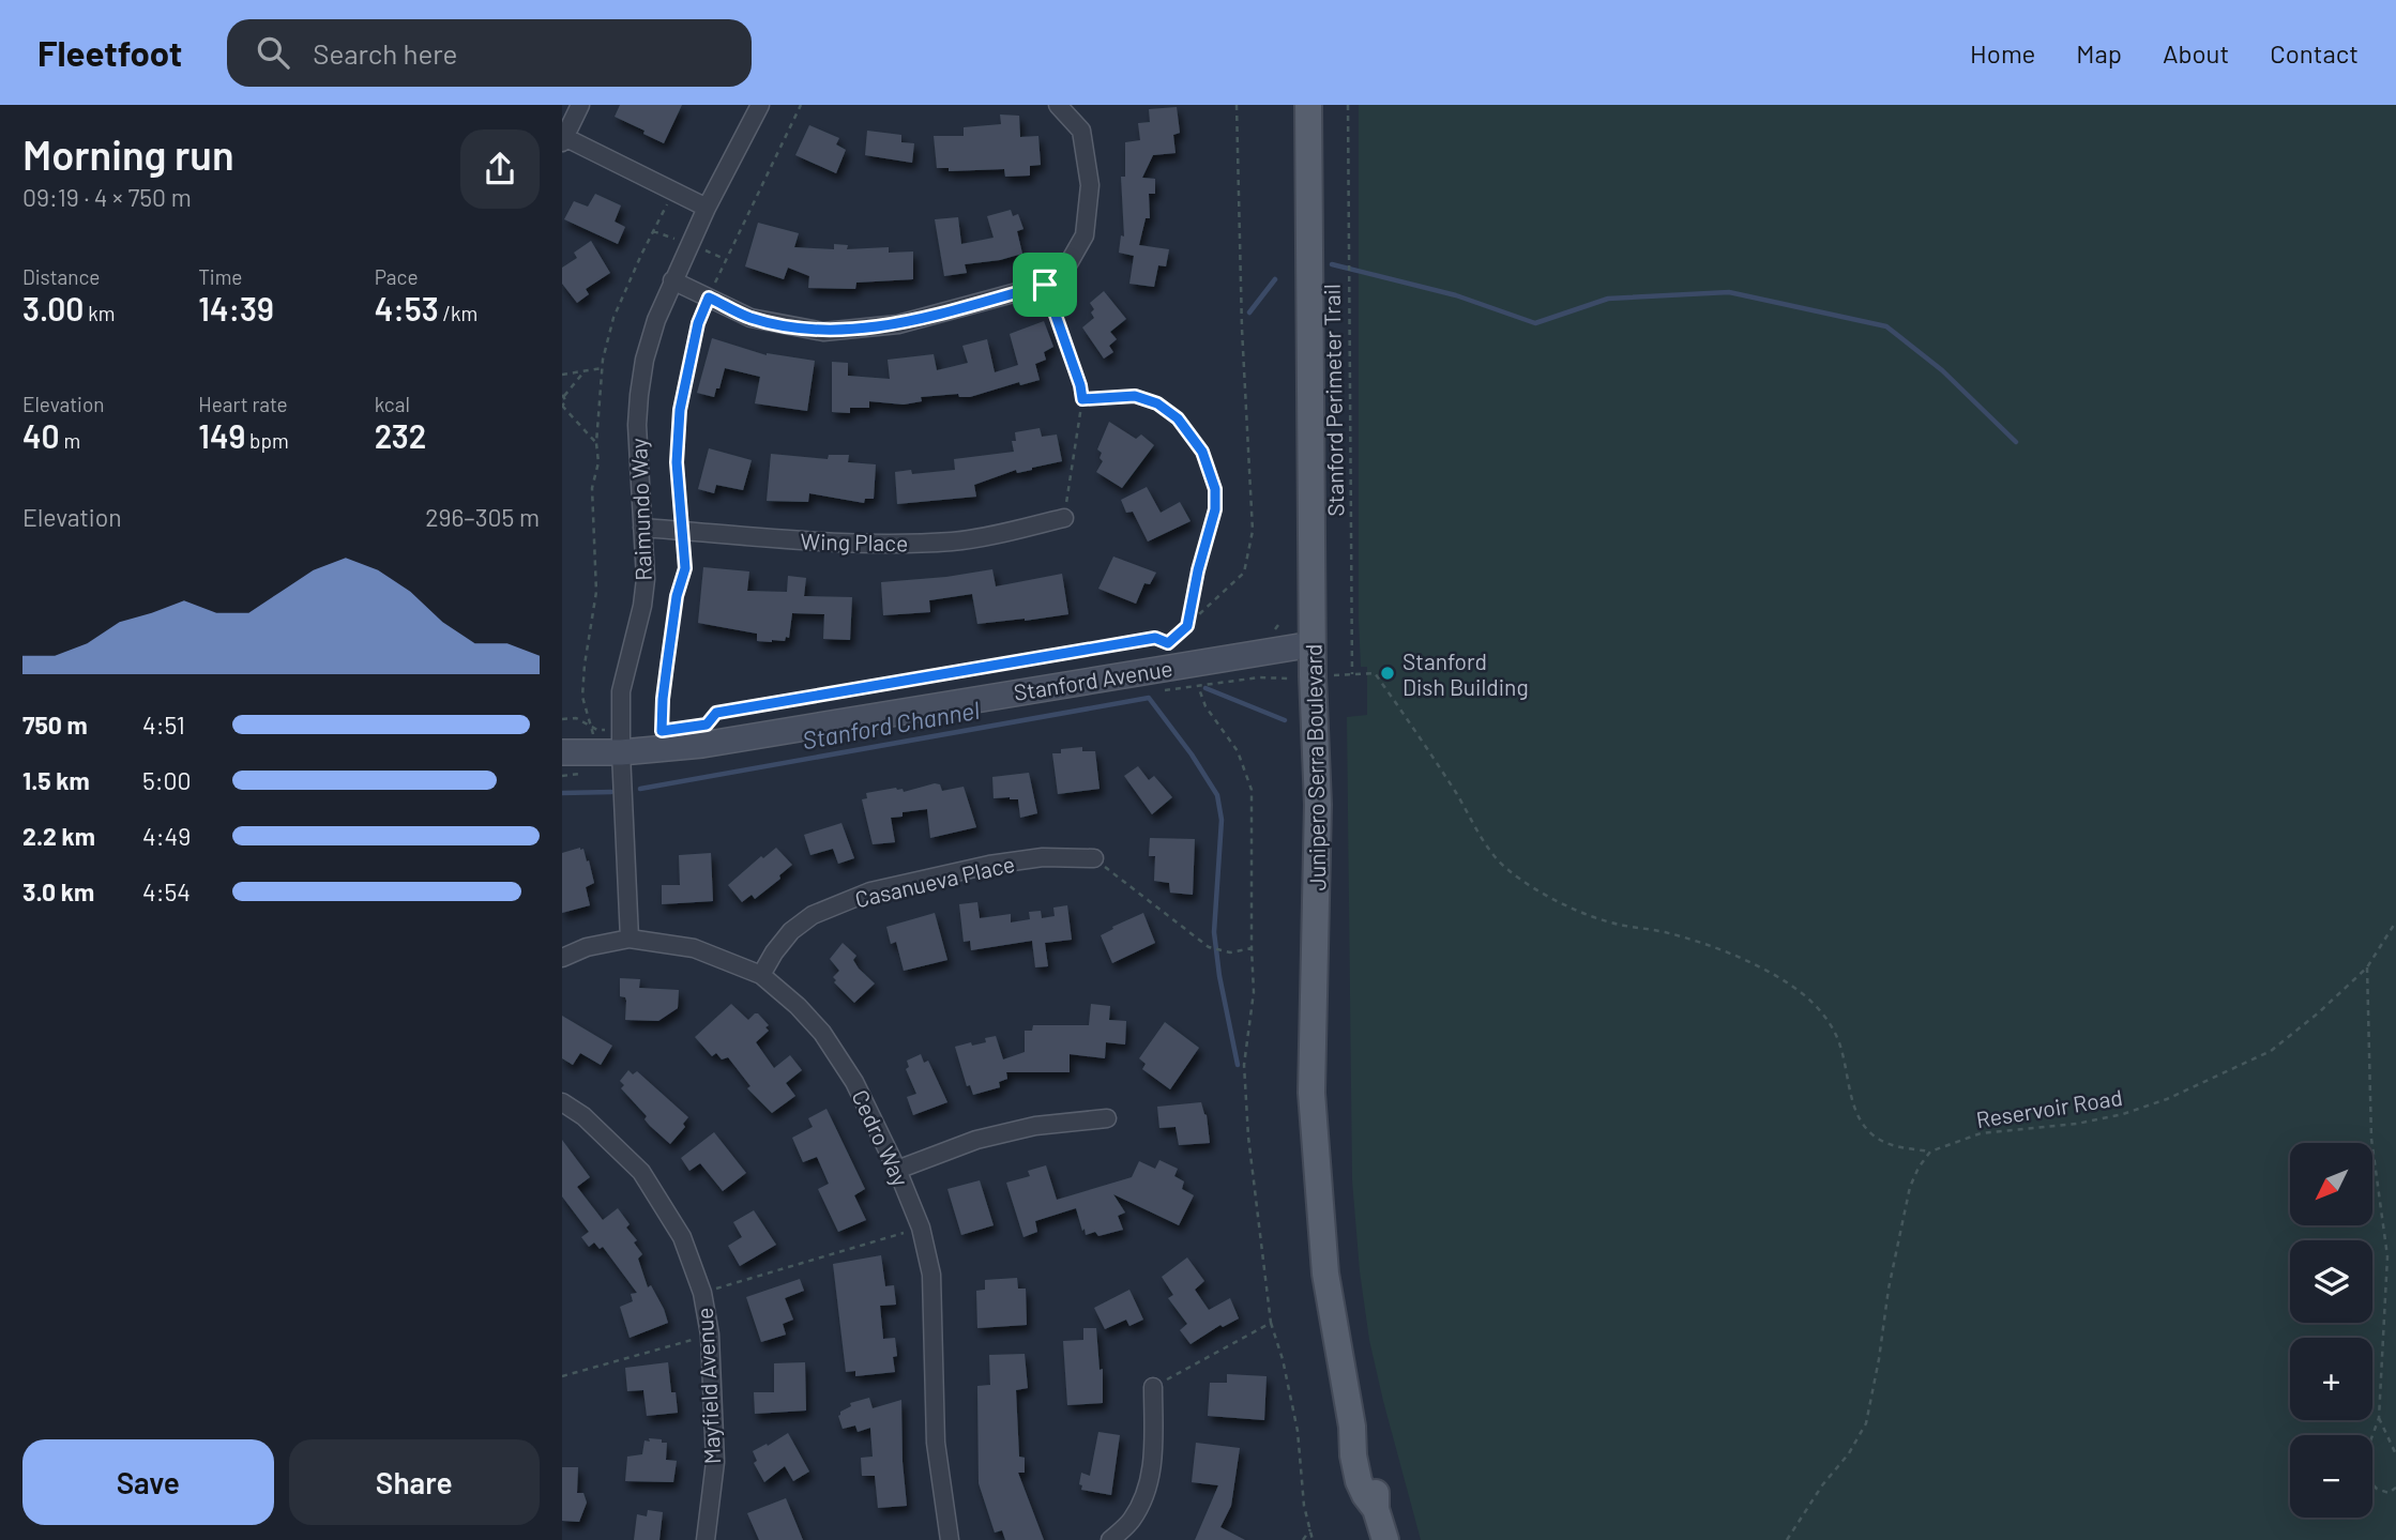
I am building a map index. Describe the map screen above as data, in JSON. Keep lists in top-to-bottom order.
{
  "streets": {
    "main road": ["Junipero Serra Boulevard"],
    "street": [
      "Raimundo Way",
      "Wing Place",
      "Stanford Avenue",
      "Casanueva Place",
      "Cedro Way",
      "Mayfield Avenue"
    ],
    "path": ["Stanford Perimeter Trail", "Reservoir Road"]
  },
  "crossings": [
    ["Raimundo Way", "Wing Place"],
    ["Raimundo Way", "Stanford Avenue"],
    ["Raimundo Way", "Cedro Way"],
    ["Stanford Avenue", "Junipero Serra Boulevard"],
    ["Casanueva Place", "Cedro Way"]
  ],
  "water": ["Stanford Channel"],
  "places": ["Stanford Dish Building"],
  "north": "bottom left",
  "page": {
    "header": "Fleetfoot",
    "search": "Search here",
    "nav": [
      "Home",
      "Map",
      "About",
      "Contact"
    ],
    "heading": ["Morning run", "09:19 · 4 × 750 m"],
    "stats": [
      ["Distance", "3.00 km"],
      ["Time", "14:39"],
      ["Pace", "4:53 /km"],
      ["Elevation", "40 m"],
      ["Heart rate", "149 bpm"],
      ["kcal", "232"]
    ],
    "chart": ["Elevation", "296–305 m"],
    "list": [
      {
        "name": "750 m",
        "note": "4:51"
      },
      {
        "name": "1.5 km",
        "note": "5:00"
      },
      {
        "name": "2.2 km",
        "note": "4:49"
      },
      {
        "name": "3.0 km",
        "note": "4:54"
      }
    ],
    "map_buttons": ["+", "−"],
    "buttons": ["Save", "Share"]
  }
}
